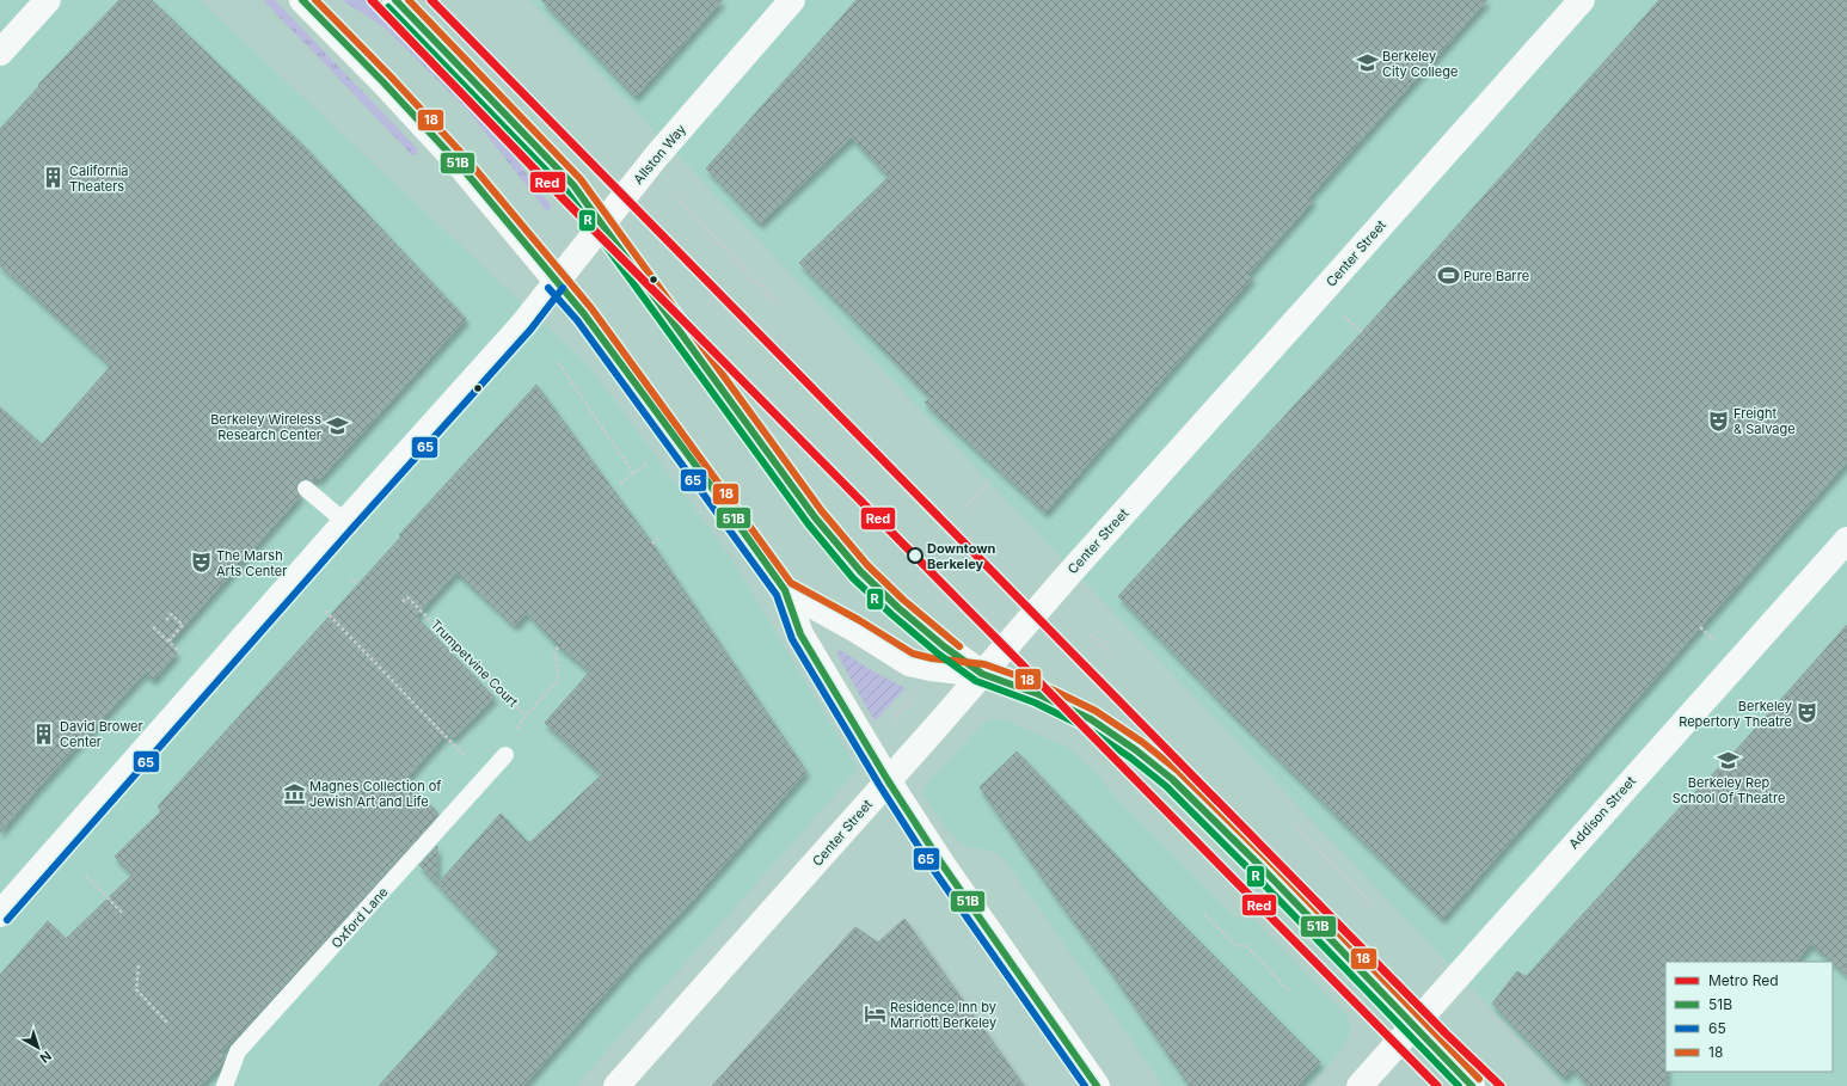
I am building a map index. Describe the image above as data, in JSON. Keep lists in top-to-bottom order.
{
  "streets": {
    "street": ["Allston Way", "Center Street", "Addison Street"],
    "lane": ["Oxford Lane"],
    "path": ["Trumpetvine Court"]
  },
  "places": {
    "school or university": ["Berkeley City College", "Berkeley Wireless Research Center", "Berkeley Rep School Of Theatre"],
    "building": ["California Theaters", "David Brower Center"],
    "sports": ["Pure Barre"],
    "theatre": ["Freight & Salvage", "The Marsh Arts Center", "Berkeley Repertory Theatre"],
    "other": ["Downtown Berkeley"],
    "museum": ["Magnes Collection of Jewish Art and Life"],
    "hotel": ["Residence Inn by Marriott Berkeley"]
  },
  "lines": [
    "metro line Red",
    "transit line 51B",
    "transit line 18",
    "transit line R",
    "transit line 65"
  ],
  "legend": [
    "Metro Red",
    "51B",
    "65",
    "18"
  ],
  "north": "bottom right"
}
